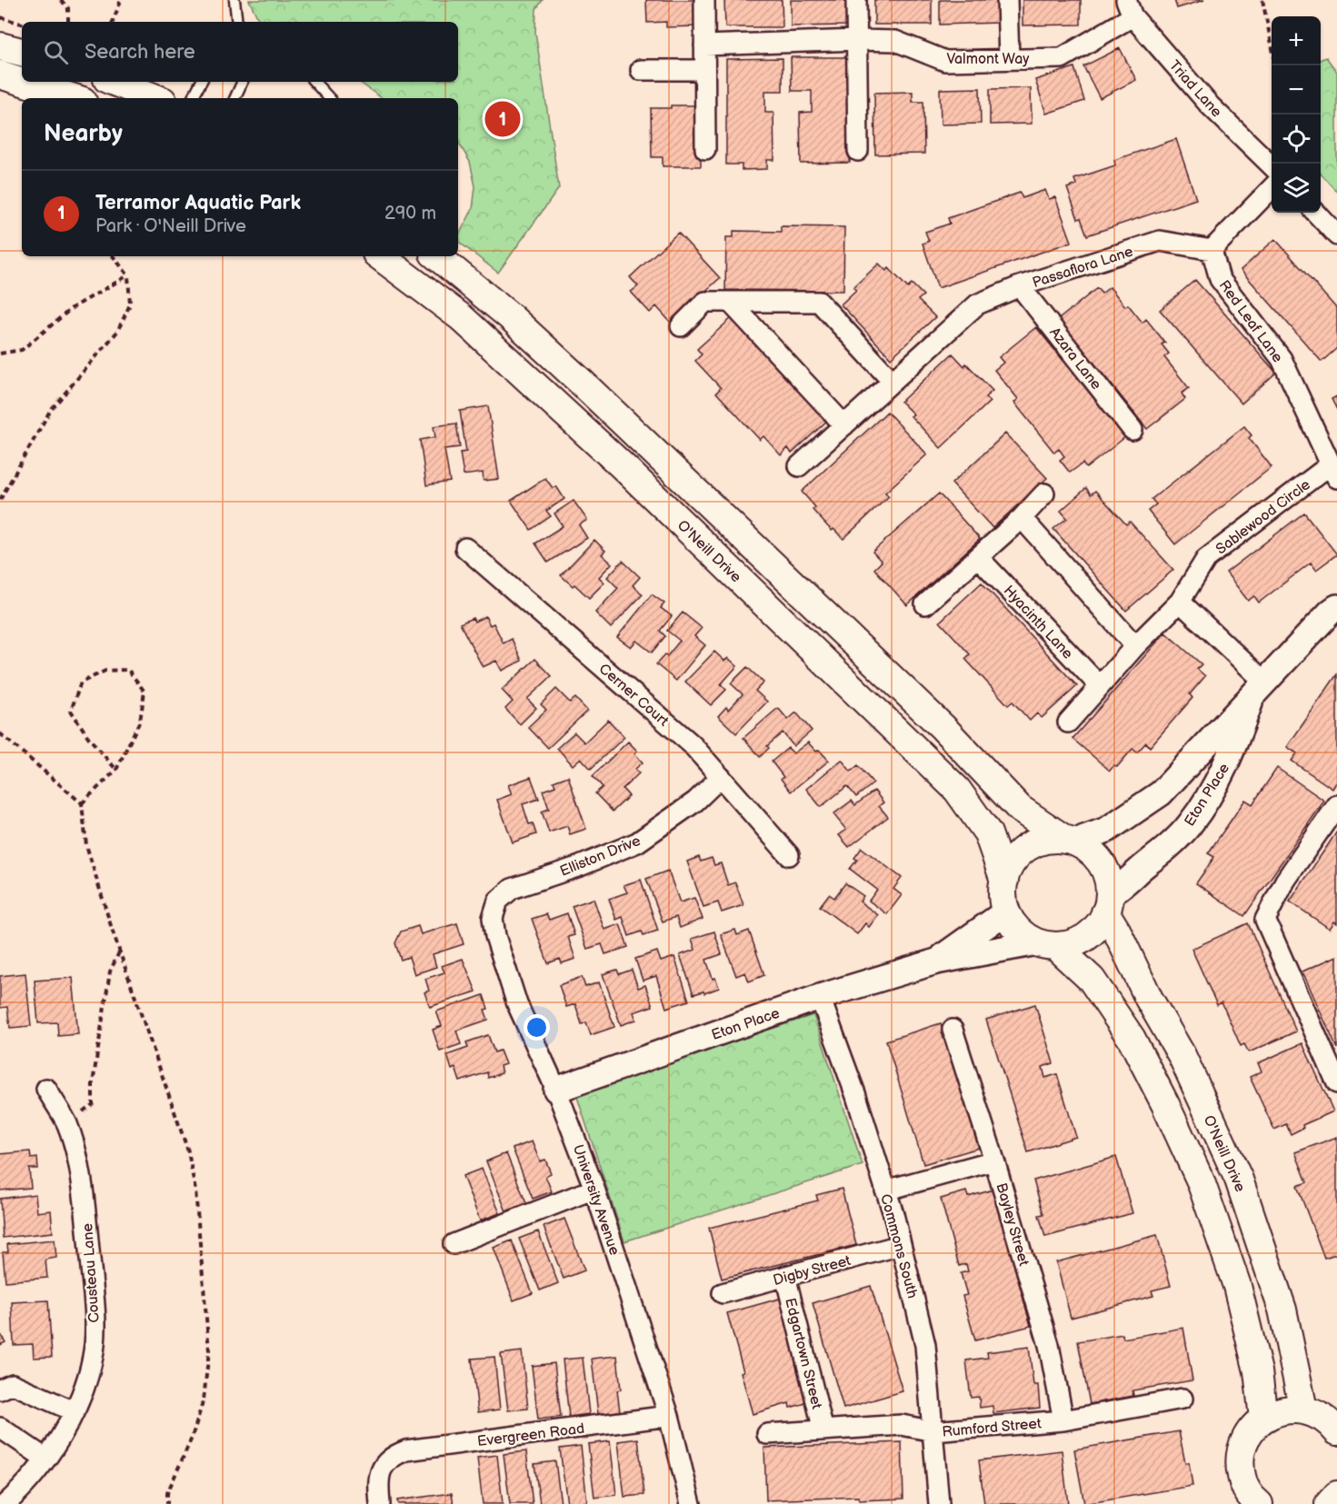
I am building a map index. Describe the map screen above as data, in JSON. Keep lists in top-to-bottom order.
{
  "streets": {
    "main road": ["O'Neill Drive"],
    "street": [
      "Valmont Way",
      "Triad Lane",
      "Passaflora Lane",
      "Red Leaf Lane",
      "Azara Lane",
      "Sablewood Circle",
      "Hyacinth Lane",
      "Cerner Court",
      "Eton Place",
      "Elliston Drive",
      "University Avenue",
      "Bayley Street",
      "Commons South",
      "Digby Street",
      "Cousteau Lane",
      "Edgartown Street",
      "Rumford Street",
      "Evergreen Road"
    ]
  },
  "crossings": [
    ["Valmont Way", "Triad Lane"],
    ["Passaflora Lane", "Red Leaf Lane"],
    ["Passaflora Lane", "Azara Lane"],
    ["Red Leaf Lane", "Sablewood Circle"],
    ["Sablewood Circle", "Hyacinth Lane"],
    ["O'Neill Drive", "Eton Place"],
    ["Cerner Court", "Elliston Drive"],
    ["Eton Place", "University Avenue"],
    ["Eton Place", "Commons South"],
    ["Elliston Drive", "University Avenue"],
    ["University Avenue", "Evergreen Road"],
    ["Bayley Street", "Rumford Street"],
    ["Commons South", "Digby Street"],
    ["Commons South", "Rumford Street"],
    ["Digby Street", "Edgartown Street"],
    ["Edgartown Street", "Rumford Street"]
  ],
  "page": {
    "map_buttons": ["+", "−"],
    "search": "Search here",
    "heading": "Nearby",
    "pins": "1",
    "list": [
      {
        "mark": "1",
        "name": "Terramor Aquatic Park",
        "note": "Park · O'Neill Drive",
        "value": "290 m"
      }
    ]
  }
}
